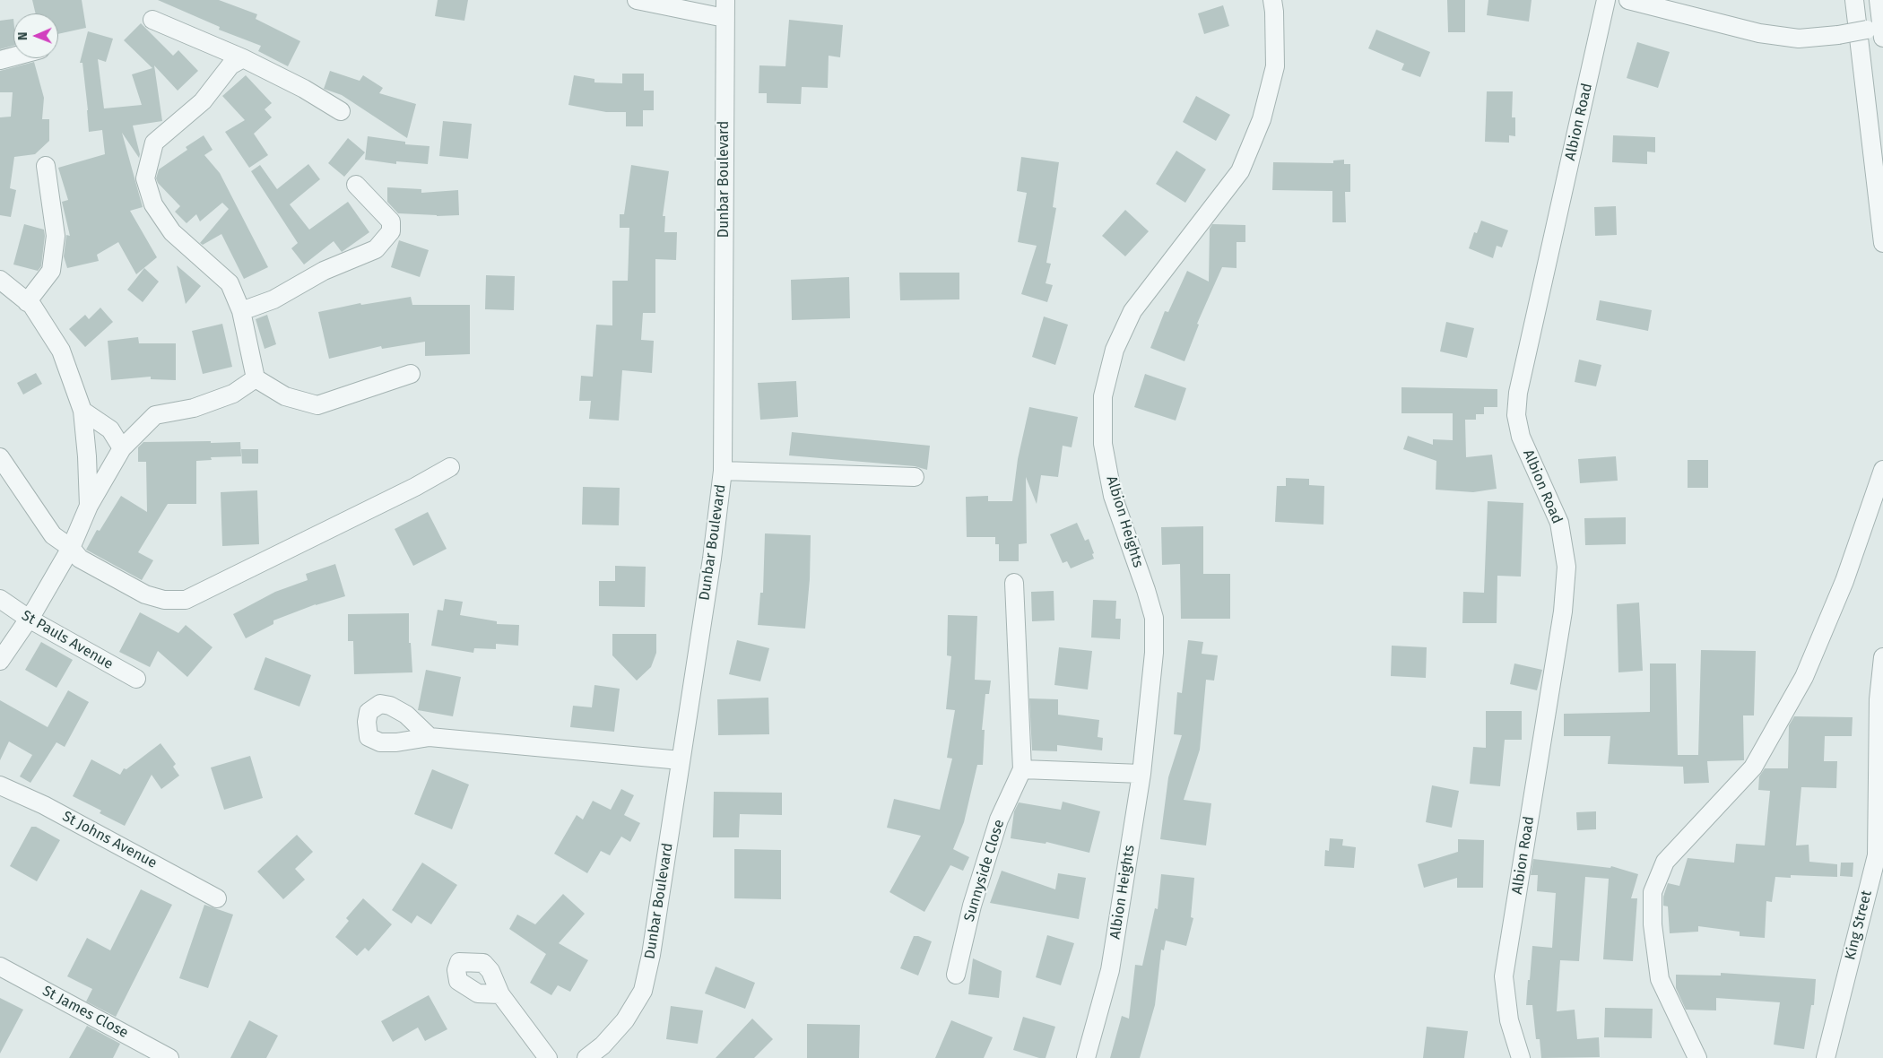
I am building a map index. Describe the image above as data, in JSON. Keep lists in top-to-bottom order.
{
  "streets": {
    "street": [
      "Albion Road",
      "Dunbar Boulevard",
      "Albion Heights",
      "St Pauls Avenue",
      "St Johns Avenue",
      "Sunnyside Close",
      "King Street",
      "St James Close"
    ]
  },
  "north": "left"
}
